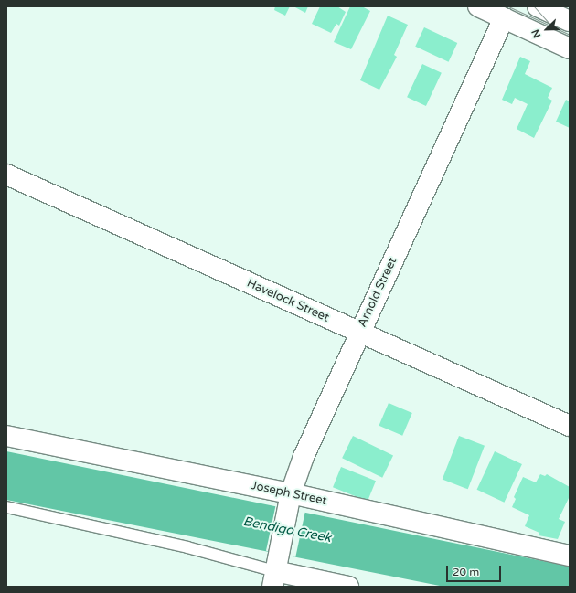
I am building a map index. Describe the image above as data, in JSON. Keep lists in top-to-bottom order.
{
  "streets": {
    "main road": ["Arnold Street", "Havelock Street", "Joseph Street"]
  },
  "crossings": [
    ["Arnold Street", "Havelock Street"],
    ["Arnold Street", "Joseph Street"]
  ],
  "water": ["Bendigo Creek"],
  "scale_bar": "20 m",
  "north": "bottom left"
}
